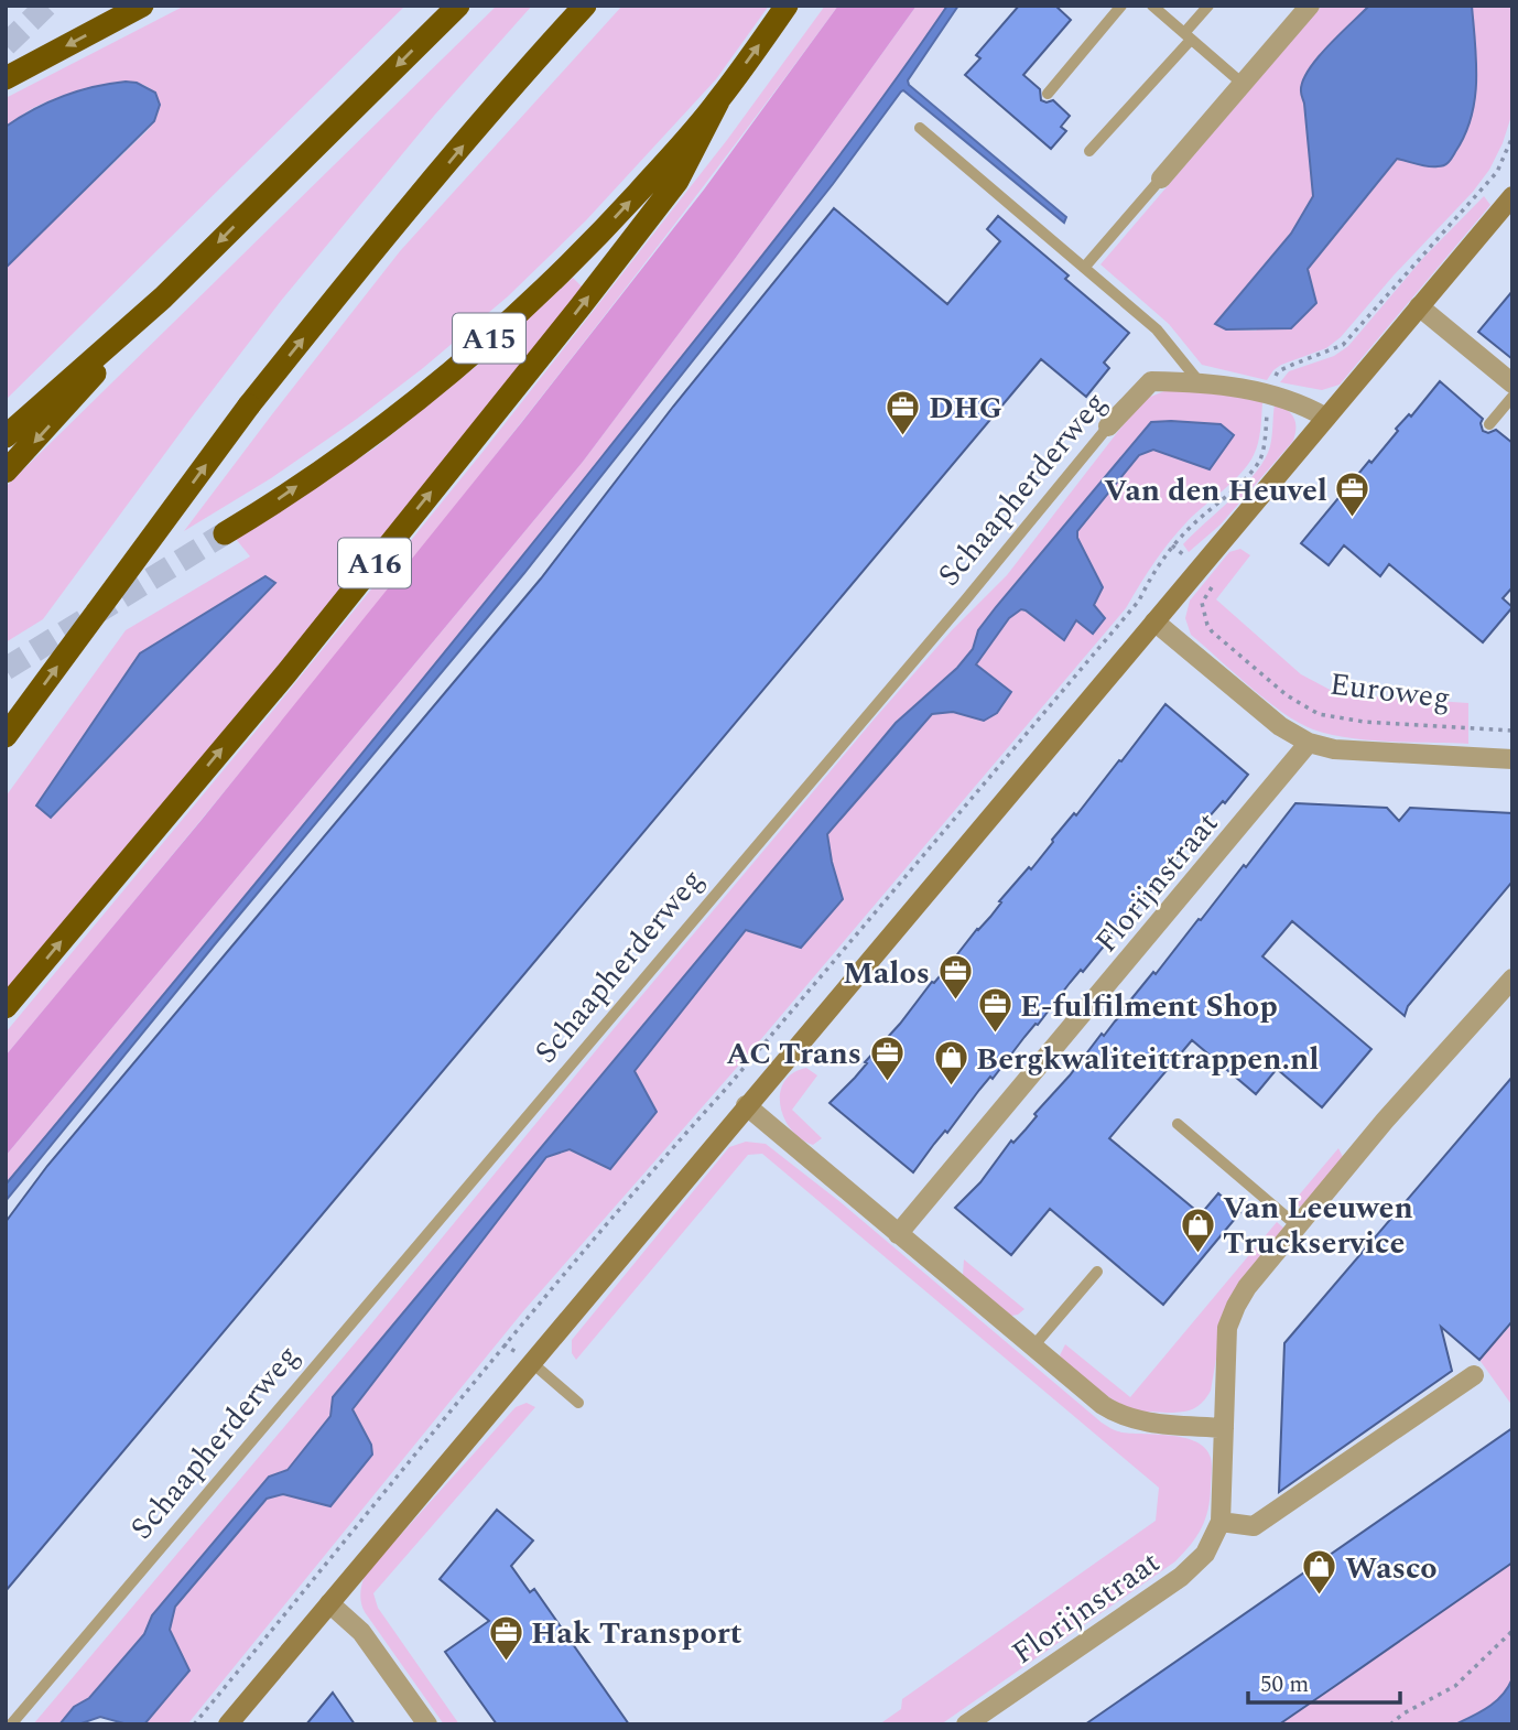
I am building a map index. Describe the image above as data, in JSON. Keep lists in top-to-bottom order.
{
  "streets": {
    "highway": ["A15", "A16"],
    "street": ["Schaapherderweg", "Euroweg", "Florijnstraat"]
  },
  "crossings": [
    ["A15", "A16"],
    ["Euroweg", "Florijnstraat"]
  ],
  "places": {
    "office": [
      "DHG",
      "Van den Heuvel",
      "Malos",
      "E-fulfilment Shop",
      "AC Trans",
      "Hak Transport"
    ],
    "shop": ["Bergkwaliteittrappen.nl", "Van Leeuwen Truckservice", "Wasco"]
  },
  "scale_bar": "50 m"
}
